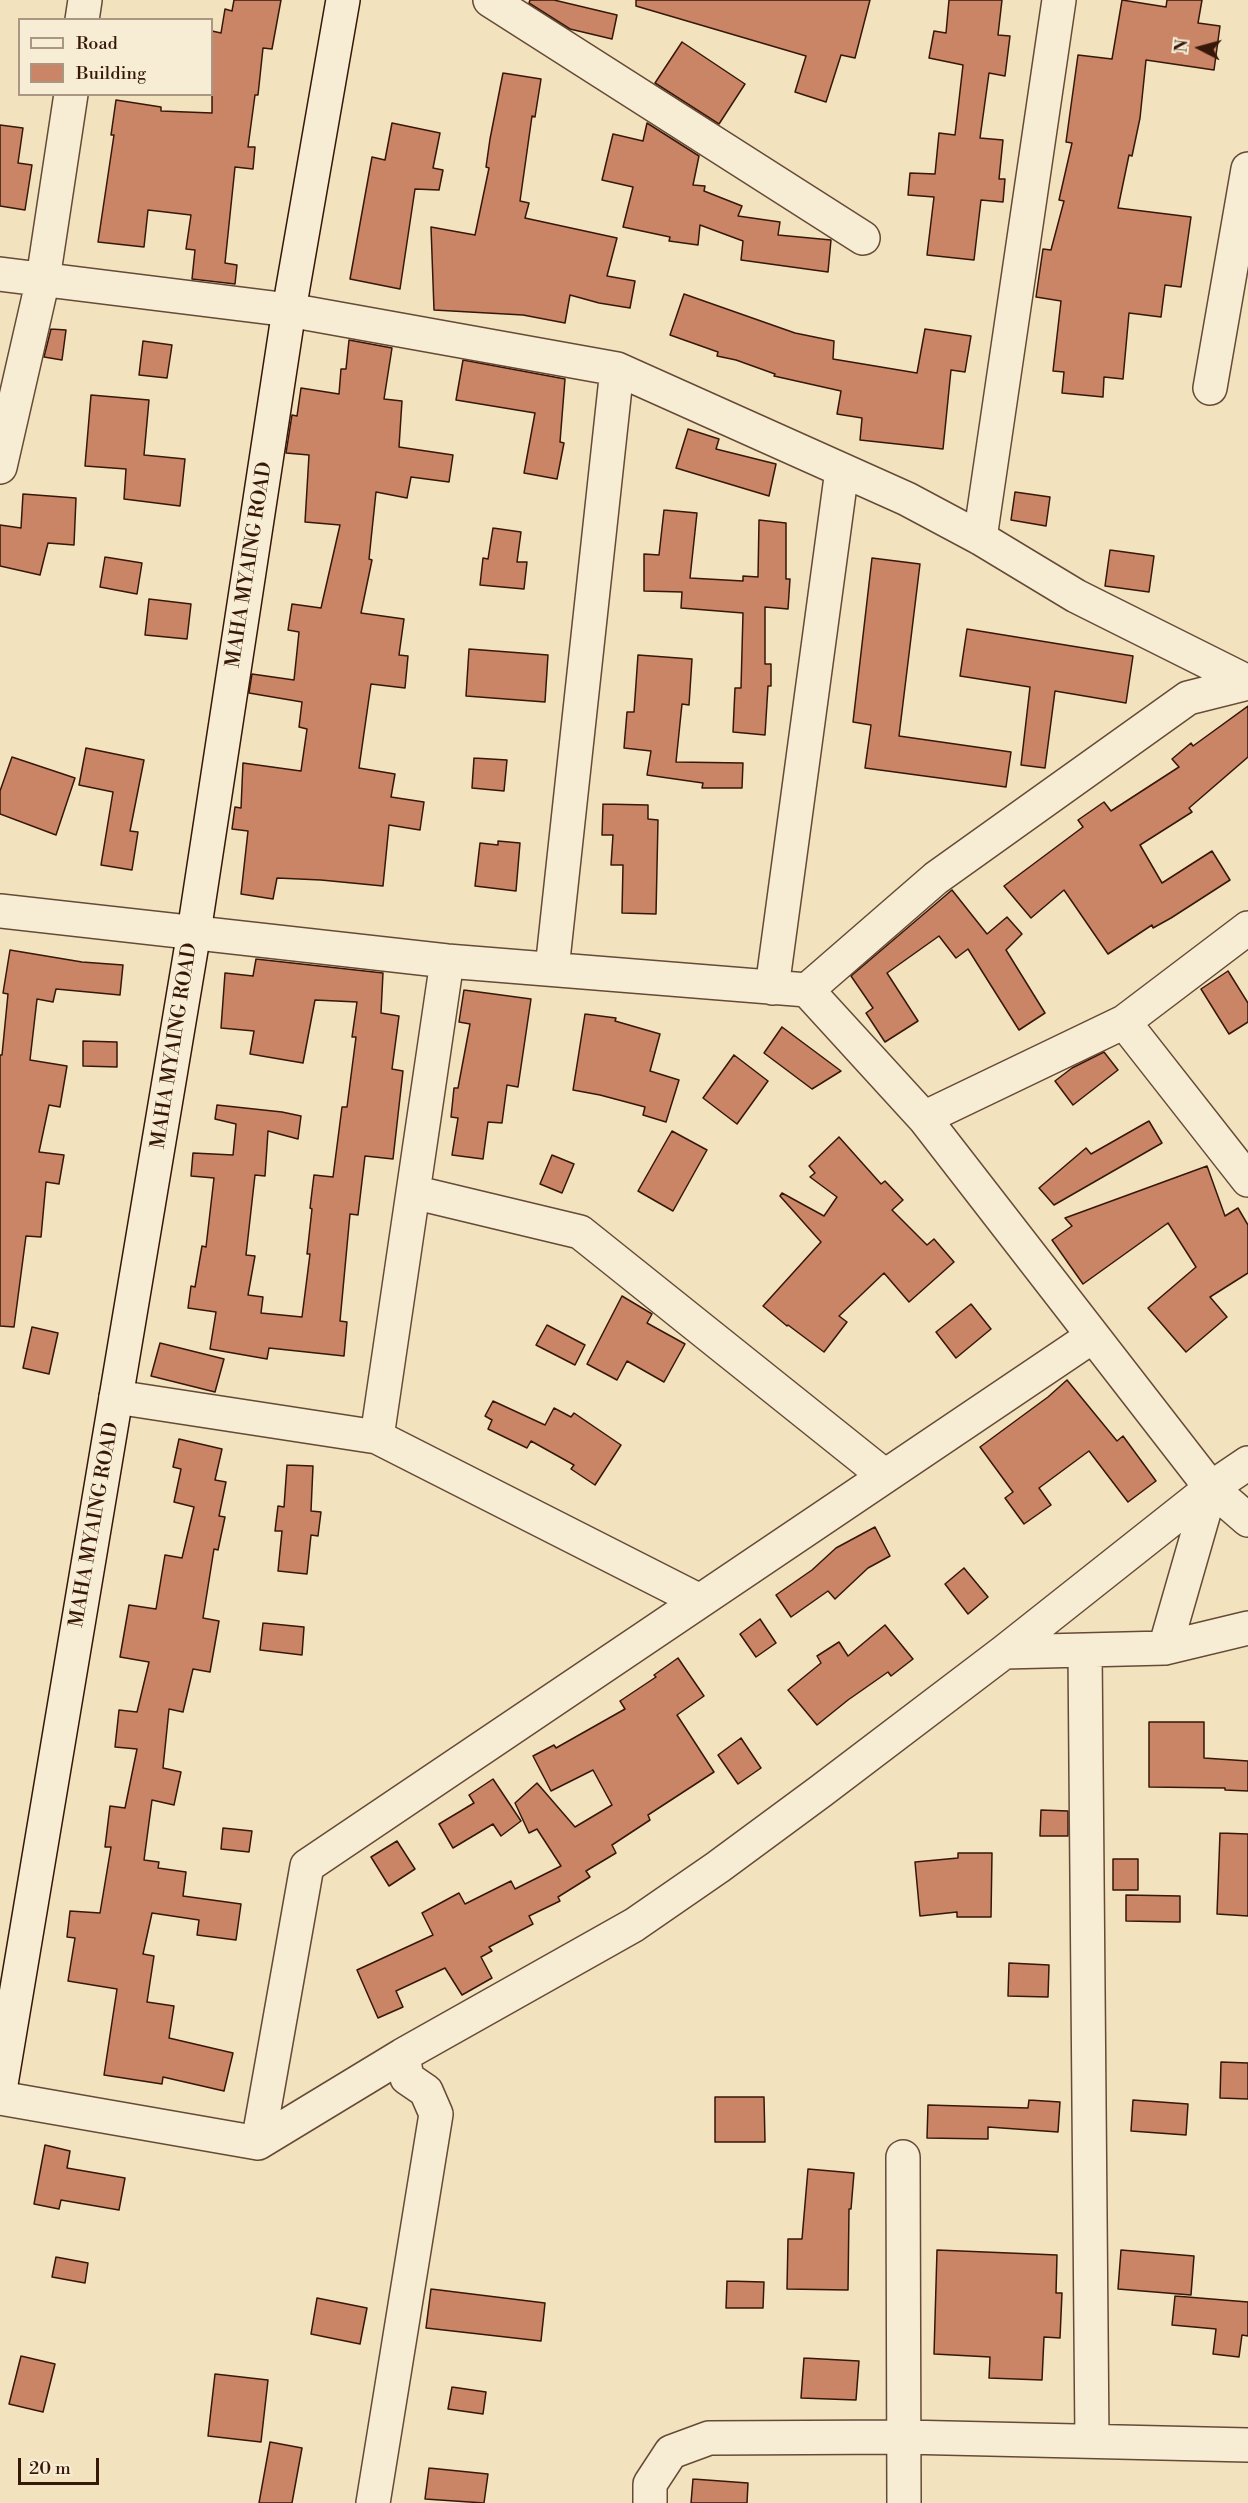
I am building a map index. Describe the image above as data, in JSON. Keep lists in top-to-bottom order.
{
  "streets": {
    "street": ["MAHA MYAING ROAD"]
  },
  "legend": ["Road", "Building"],
  "scale_bar": "20 m",
  "north": "left"
}
